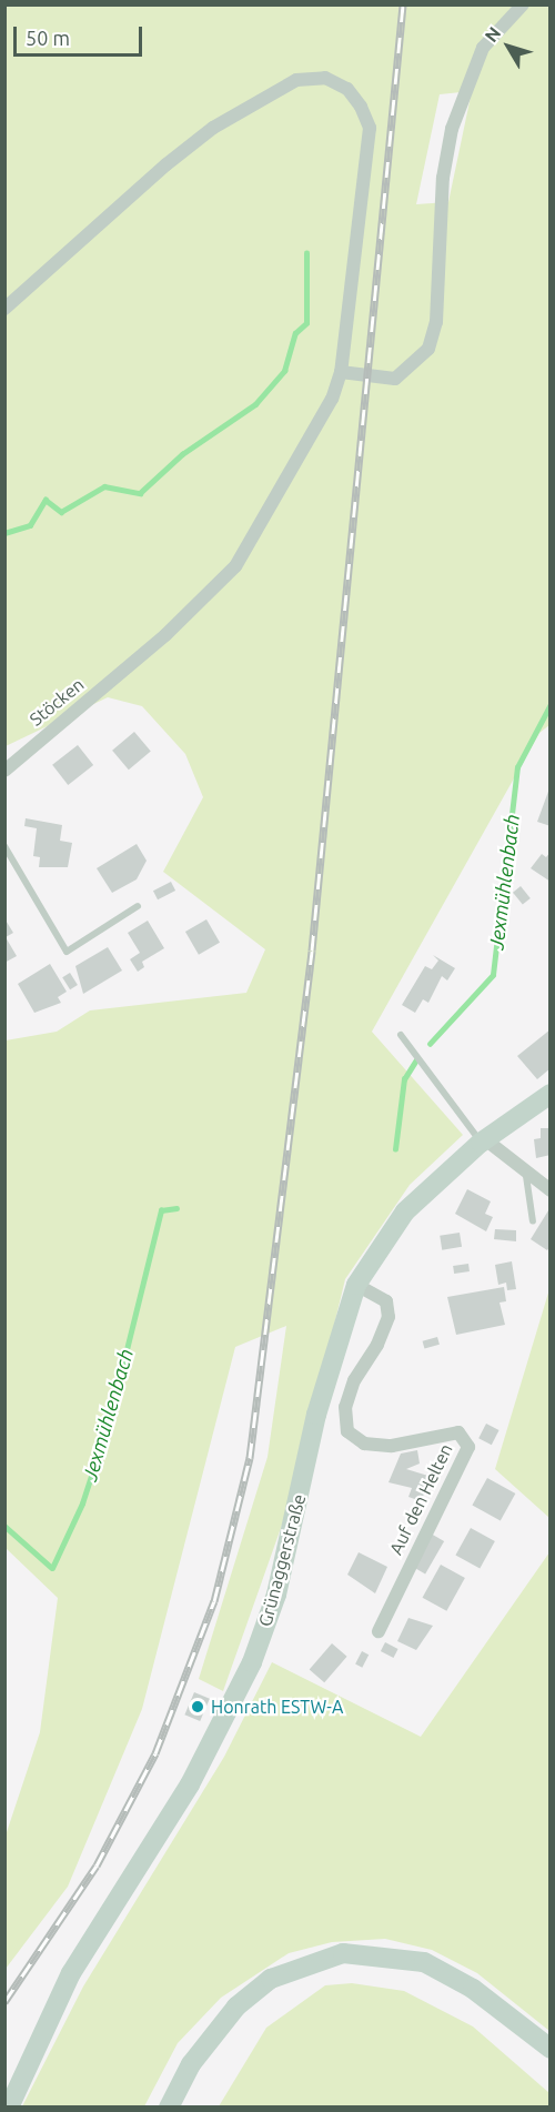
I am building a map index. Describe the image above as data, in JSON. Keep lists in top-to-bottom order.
{
  "streets": {
    "street": ["Stöcken", "Auf den Helten", "Grünaggerstraße"]
  },
  "crossings": [
    ["Auf den Helten", "Grünaggerstraße"]
  ],
  "water": ["Jexmühlenbach"],
  "places": ["Honrath ESTW-A"],
  "scale_bar": "50 m",
  "north": "top left"
}
